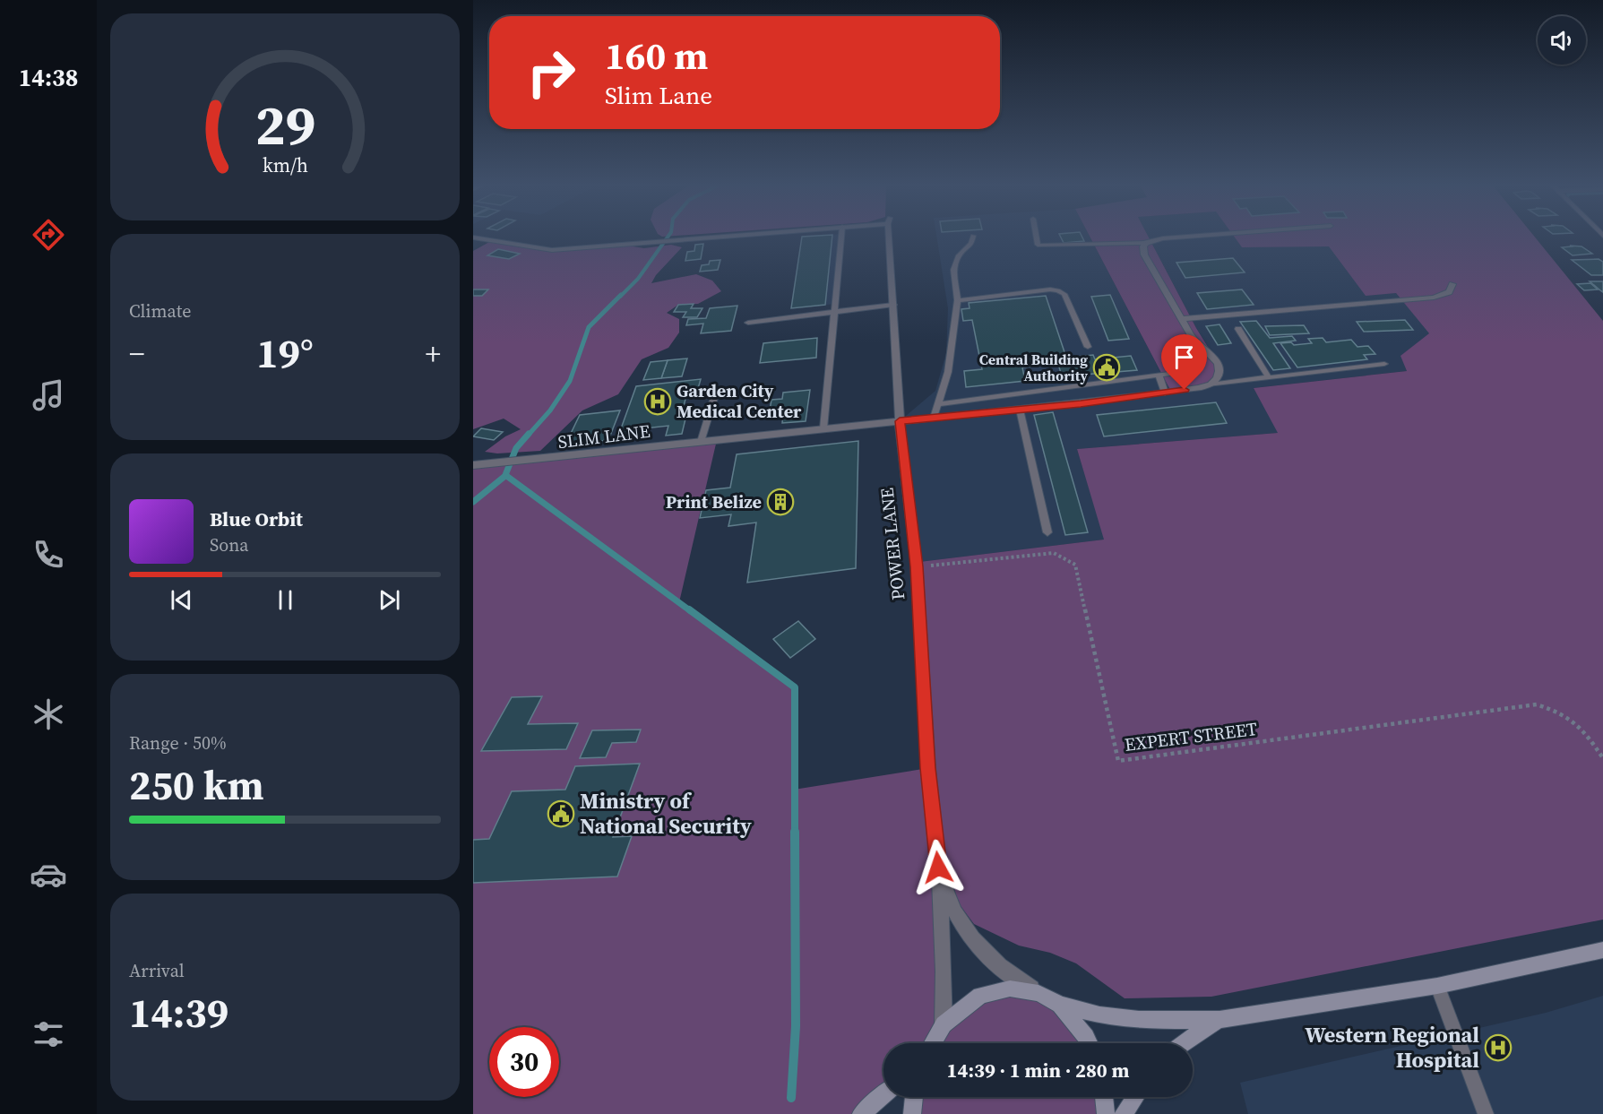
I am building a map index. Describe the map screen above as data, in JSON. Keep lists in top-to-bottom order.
{
  "streets": {
    "street": ["SLIM LANE", "POWER LANE"],
    "path": ["EXPERT STREET"]
  },
  "crossings": [
    ["SLIM LANE", "POWER LANE"],
    ["POWER LANE", "EXPERT STREET"]
  ],
  "places": {
    "public building": ["Central Building Authority", "Ministry of National Security"],
    "hospital": ["Garden City Medical Center", "Western Regional Hospital"],
    "building": ["Print Belize"]
  },
  "page": {
    "tabs": "14:38",
    "turn": ["160 m", "Slim Lane"],
    "tile": [
      "Climate",
      ["Range · 50%", "250 km"],
      ["Arrival", "14:39"]
    ],
    "heat": ["−", "19°", "+"],
    "song": ["Blue Orbit", "Sona"],
    "limit": "30",
    "trip": "14:39 · 1 min · 280 m",
    "gauge": ["29", "km/h"]
  }
}
